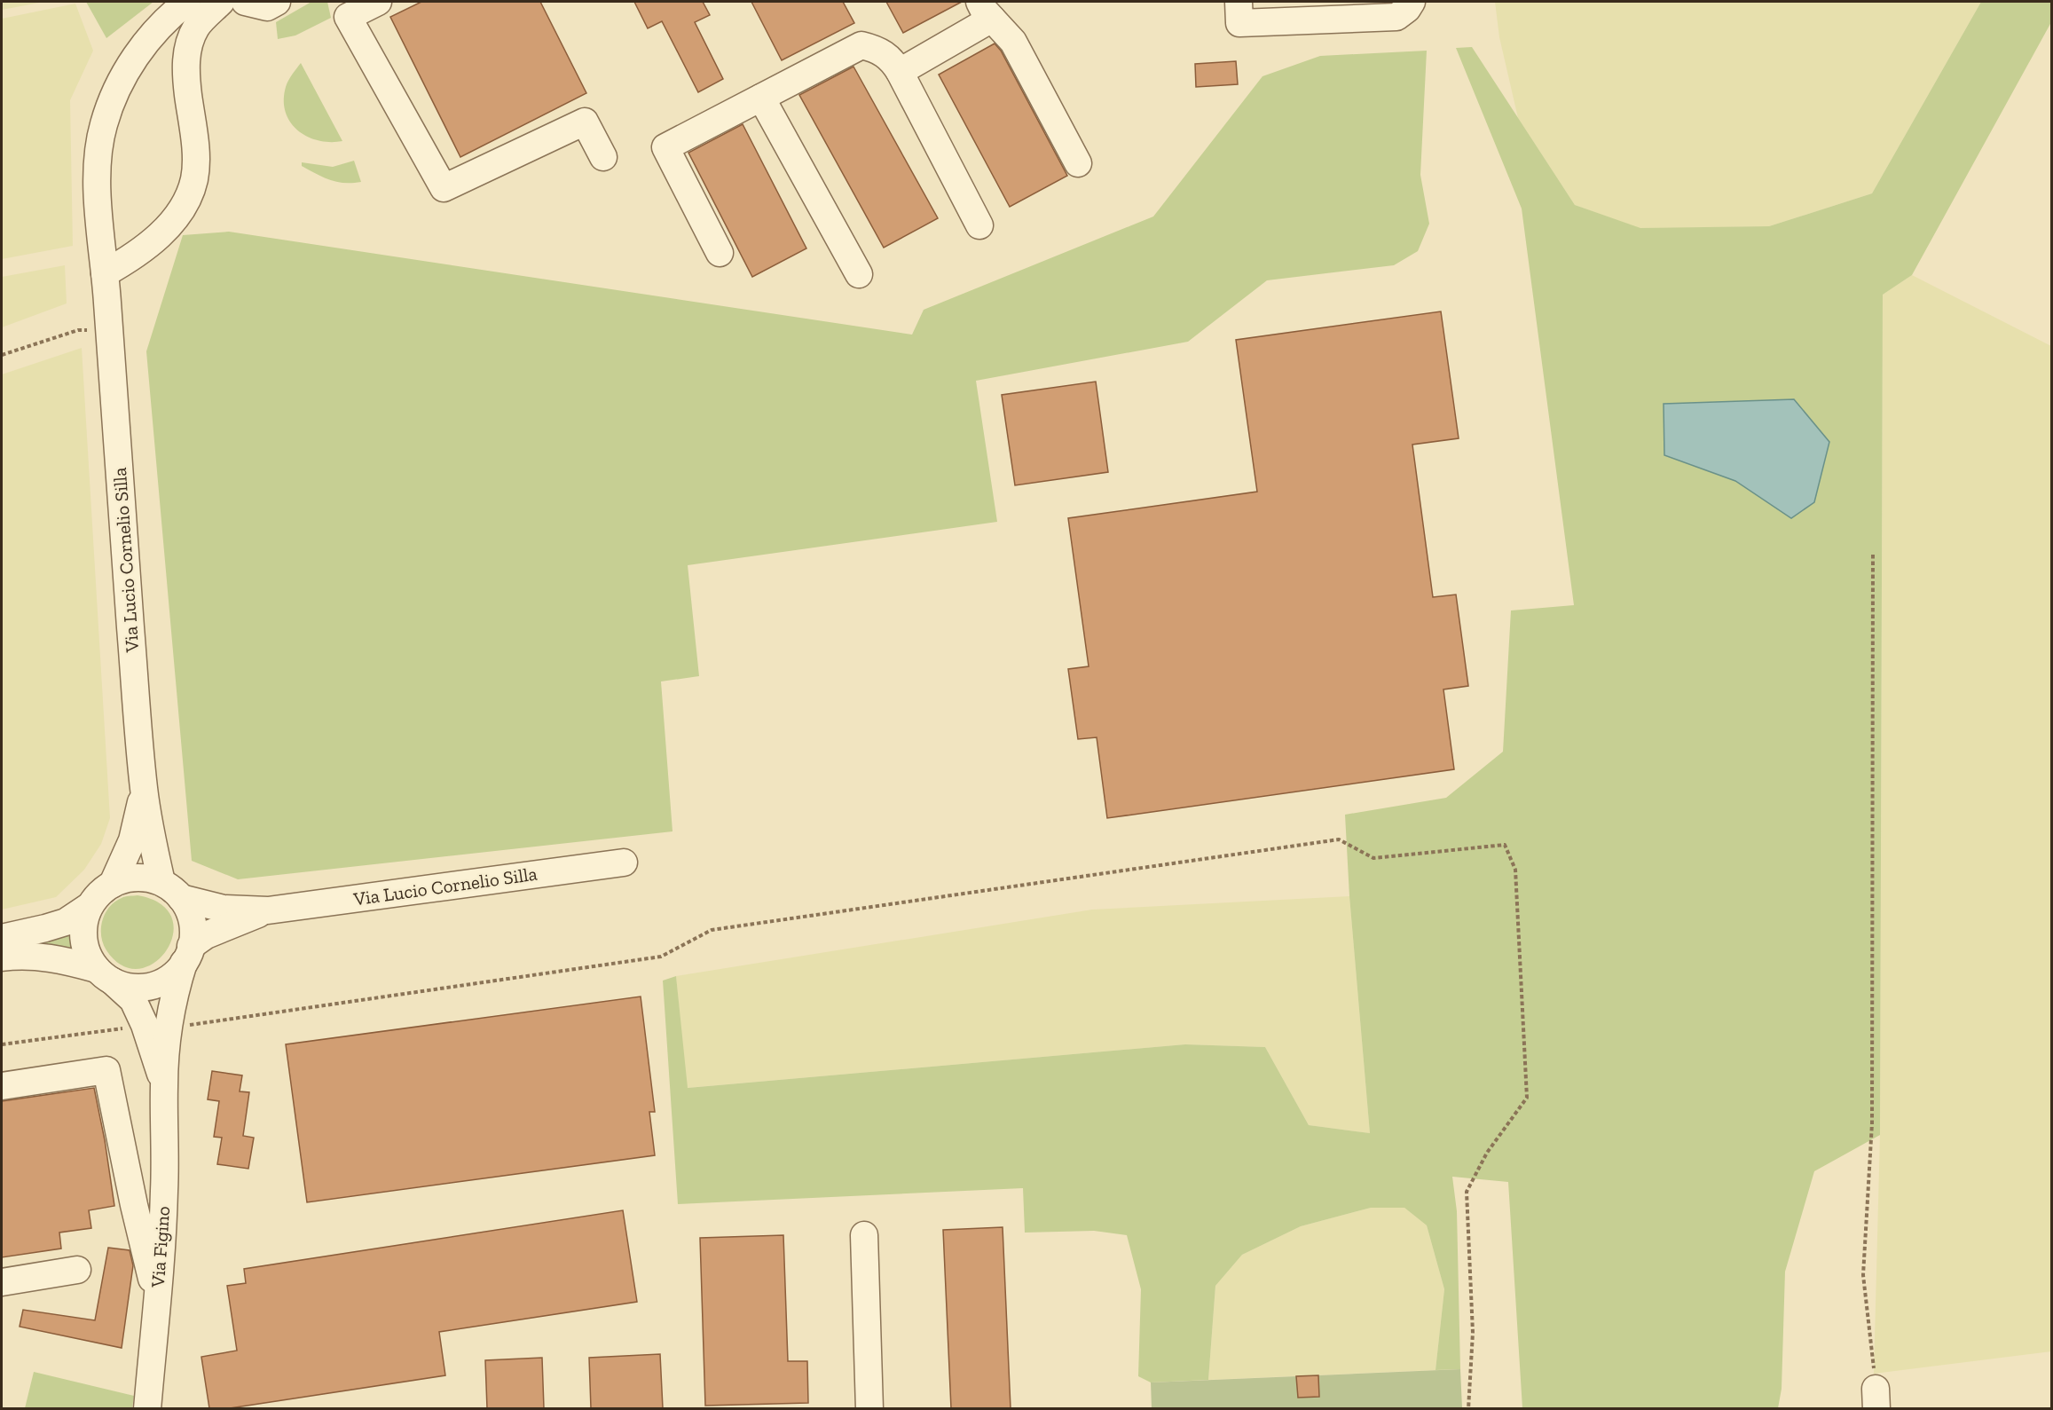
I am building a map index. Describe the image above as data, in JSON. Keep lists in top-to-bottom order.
{
  "streets": {
    "street": ["Via Lucio Cornelio Silla", "Via Figino"]
  },
  "crossings": [
    ["Via Lucio Cornelio Silla", "Via Figino"]
  ]
}
